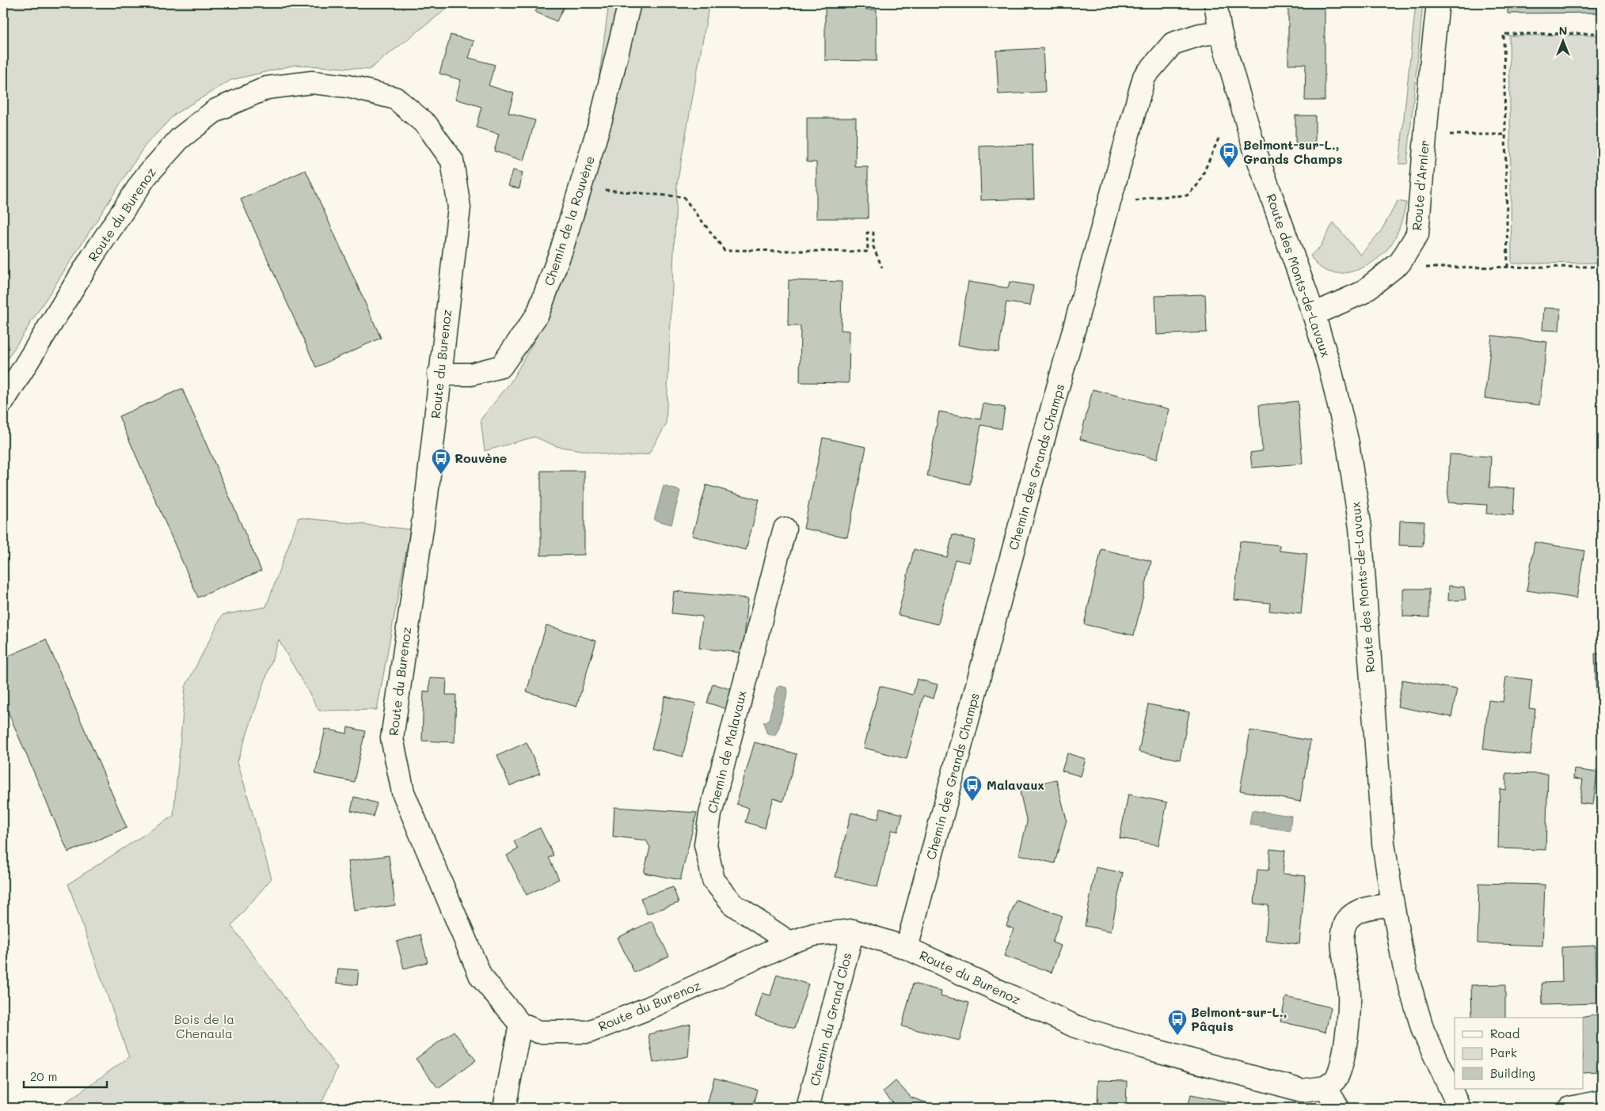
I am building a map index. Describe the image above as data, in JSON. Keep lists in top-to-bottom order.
{
  "streets": {
    "street": [
      "Route d'Arnier",
      "Route du Burenoz",
      "Chemin de la Rouvène",
      "Route des Monts-de-Lavaux",
      "Chemin des Grands Champs",
      "Chemin de Malavaux",
      "Chemin du Grand Clos"
    ]
  },
  "crossings": [
    ["Route d'Arnier", "Route des Monts-de-Lavaux"],
    ["Route du Burenoz", "Chemin de la Rouvène"],
    ["Route du Burenoz", "Chemin des Grands Champs"],
    ["Route du Burenoz", "Chemin de Malavaux"],
    ["Route du Burenoz", "Chemin du Grand Clos"],
    ["Route des Monts-de-Lavaux", "Chemin des Grands Champs"]
  ],
  "parks": ["Bois de la Chenaula"],
  "places": {
    "bus stop": [
      "Belmont-sur-L., Grands Champs",
      "Rouvène",
      "Malavaux",
      "Belmont-sur-L., Pâquis"
    ]
  },
  "legend": ["Road", "Park", "Building"],
  "scale_bar": "20 m",
  "north": "top"
}
